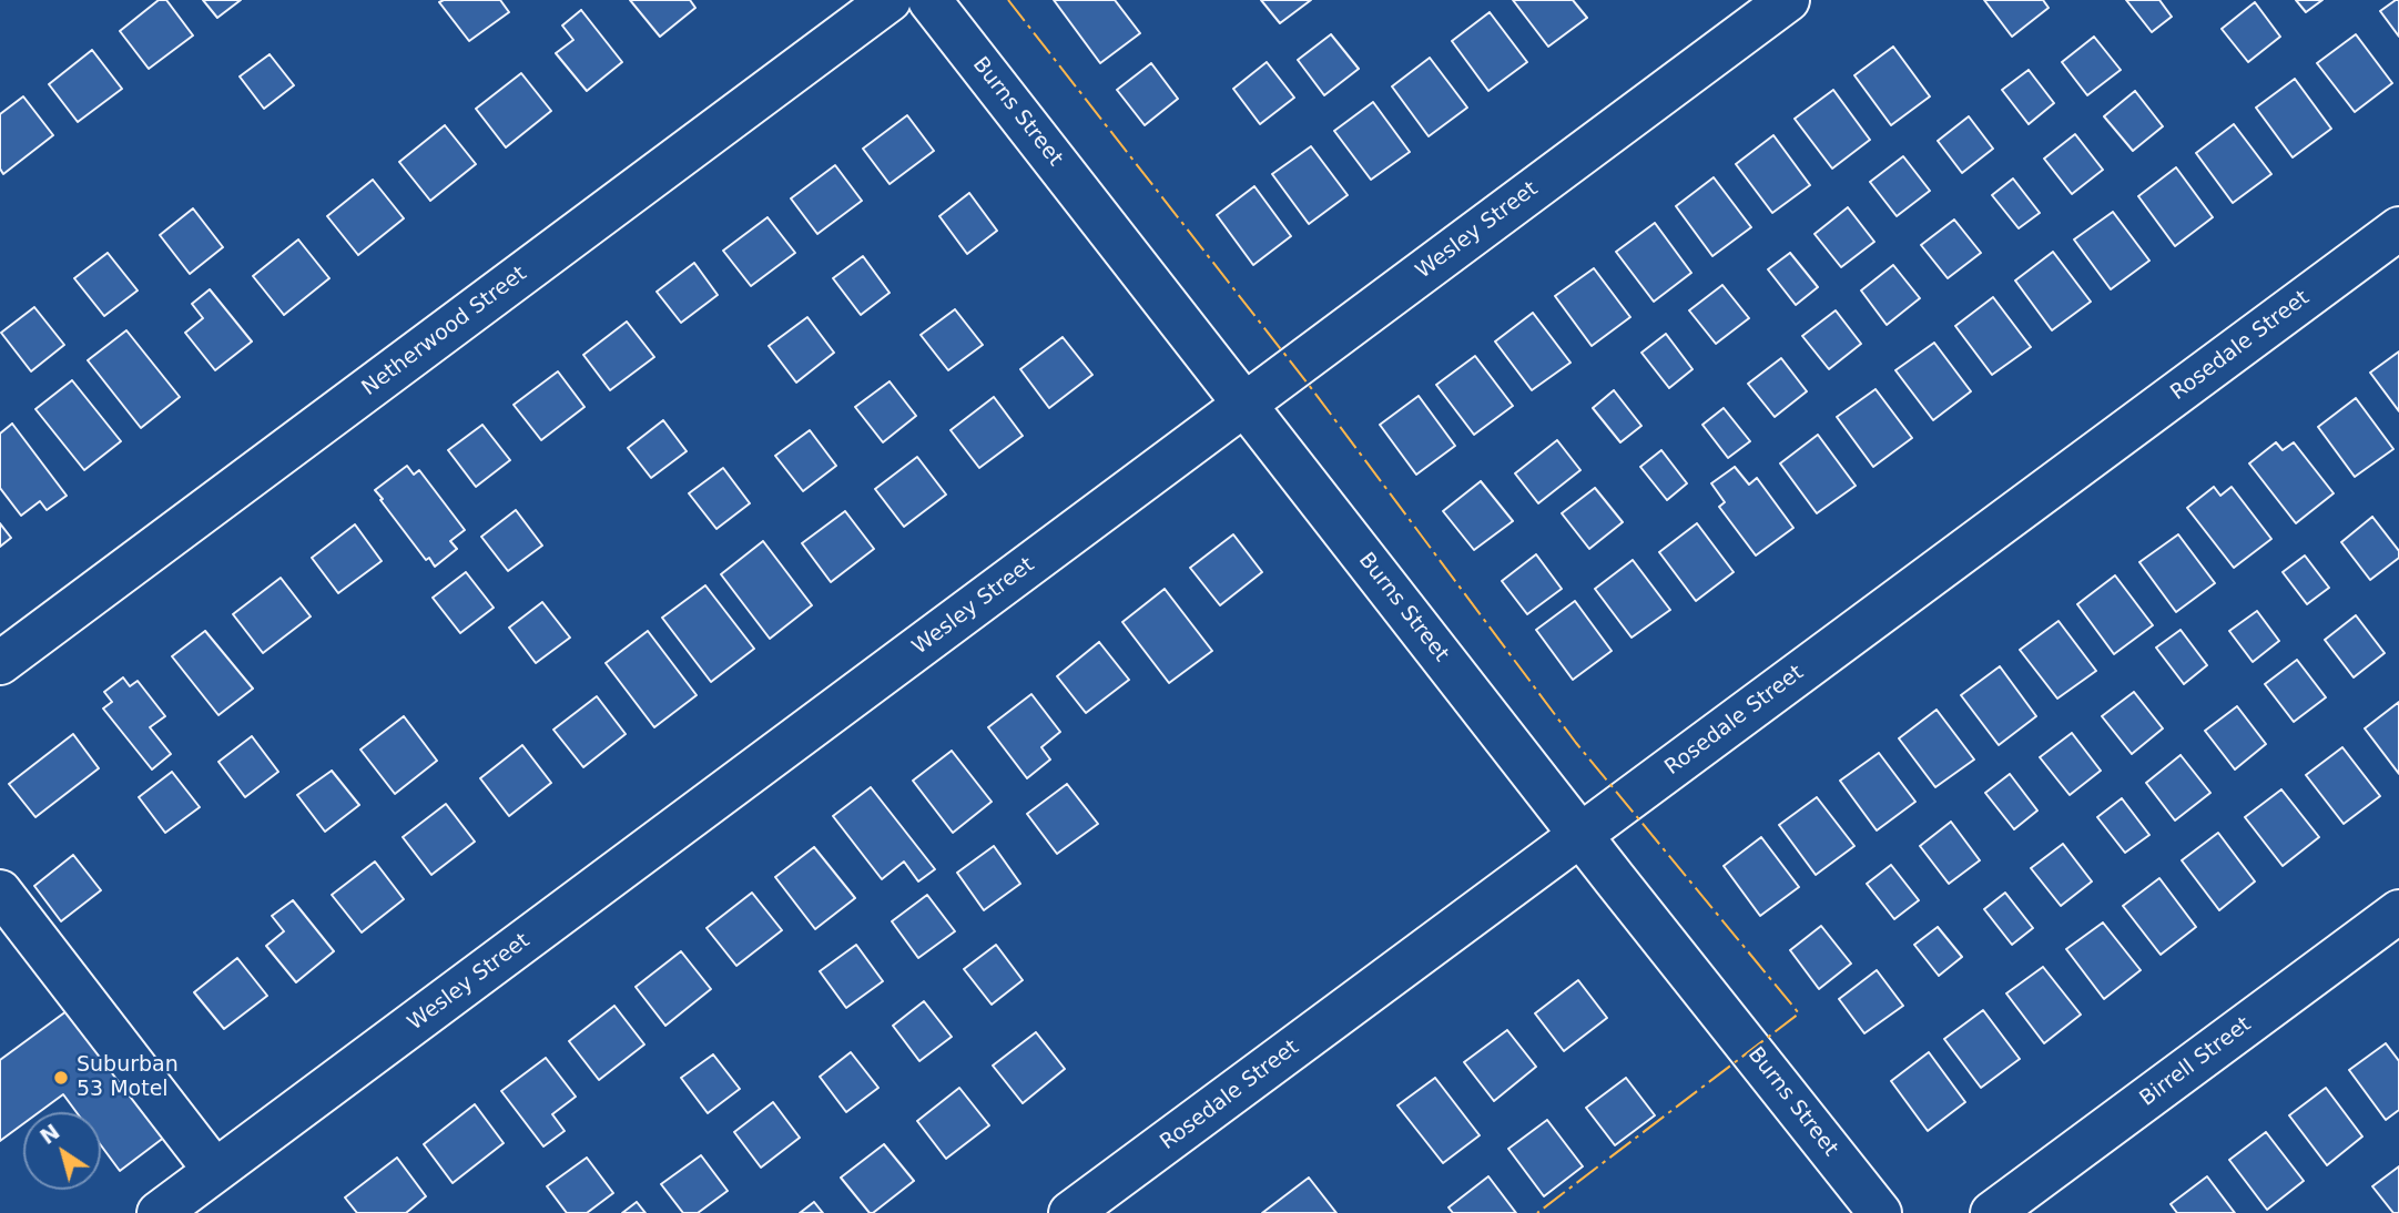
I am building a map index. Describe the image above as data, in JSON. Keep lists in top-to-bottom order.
{
  "streets": {
    "street": [
      "Burns Street",
      "Wesley Street",
      "Netherwood Street",
      "Rosedale Street",
      "Birrell Street"
    ]
  },
  "crossings": [
    ["Burns Street", "Wesley Street"],
    ["Burns Street", "Rosedale Street"]
  ],
  "places": ["Suburban 53 Motel"],
  "north": "top left"
}
